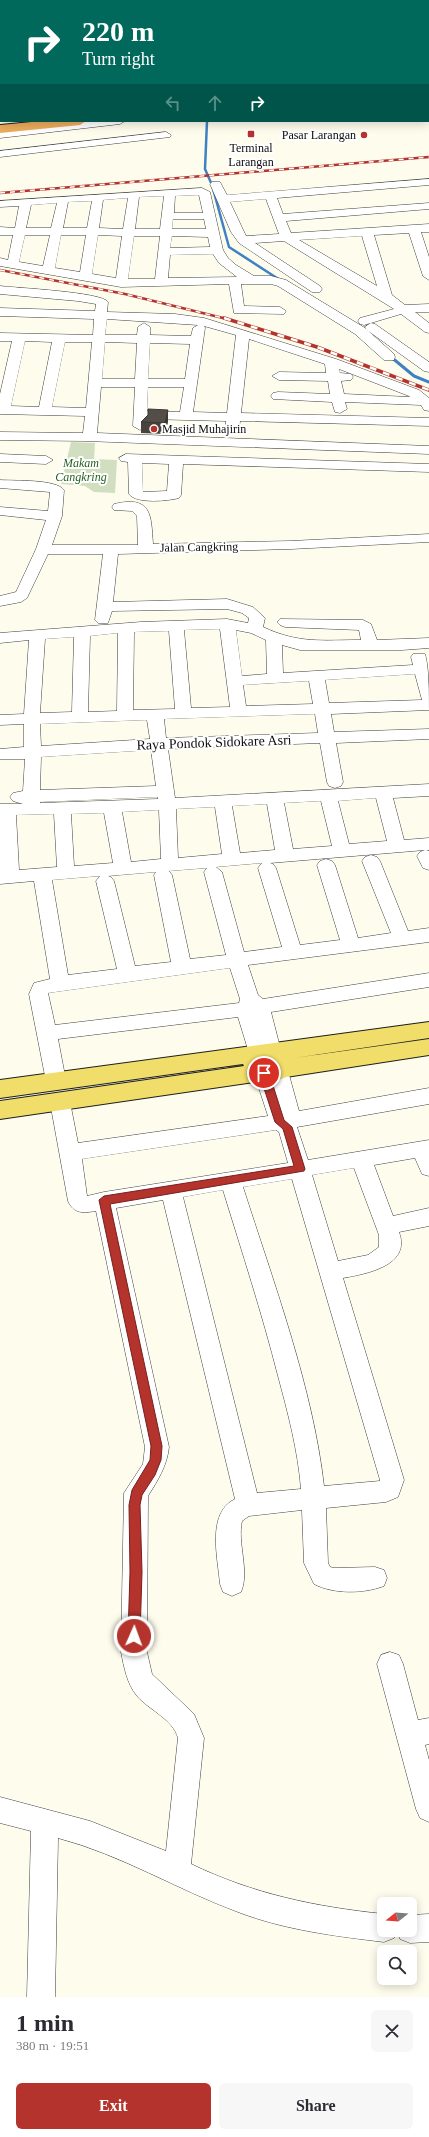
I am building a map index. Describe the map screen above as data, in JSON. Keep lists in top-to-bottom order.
{
  "streets": {
    "street": ["Jalan Cangkring"]
  },
  "parks": ["Makam Cangkring"],
  "places": {
    "transit": ["Terminal Larangan"],
    "other": ["Pasar Larangan", "Masjid Muhajirin"]
  },
  "north": "left",
  "page": {
    "turn": ["220 m", "Turn right"],
    "heading": ["1 min", "380 m · 19:51"],
    "buttons": ["Exit", "Share"]
  }
}
